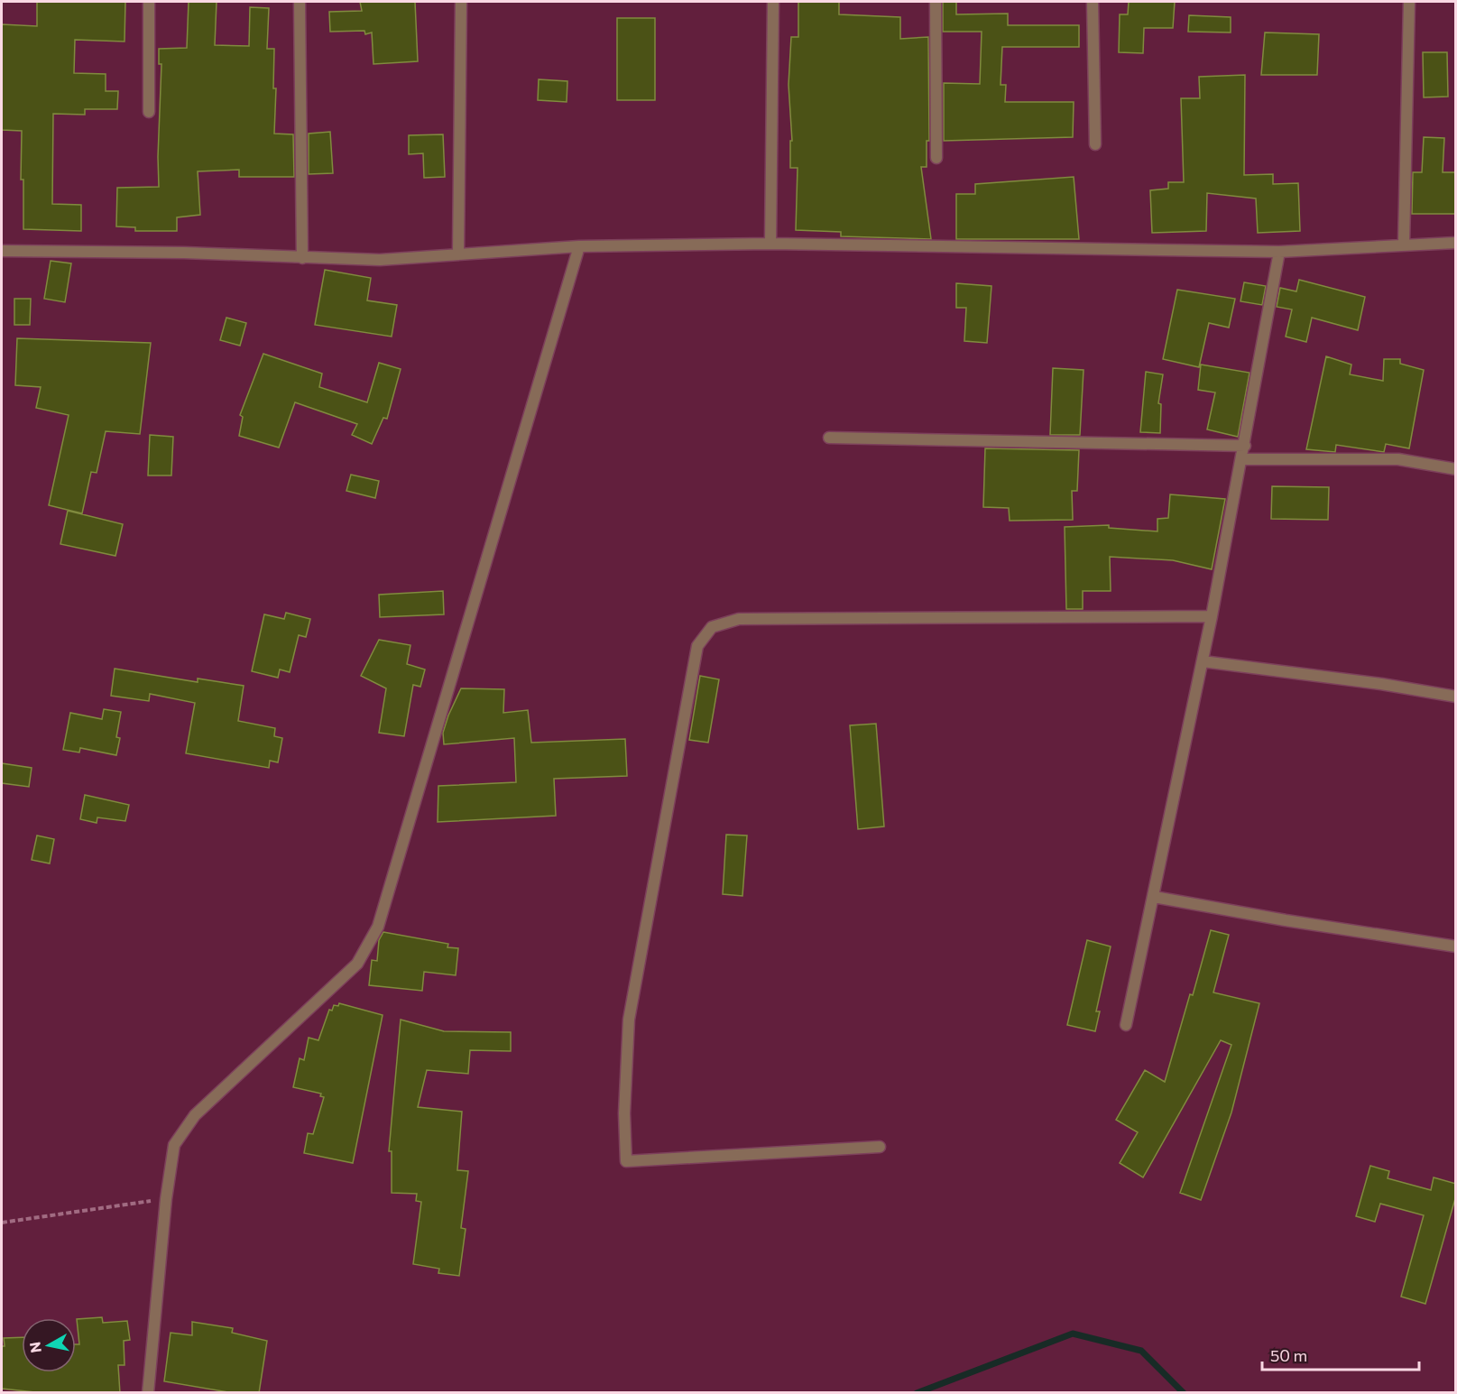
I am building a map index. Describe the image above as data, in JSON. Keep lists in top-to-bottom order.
{
  "scale_bar": "50 m",
  "north": "left"
}
